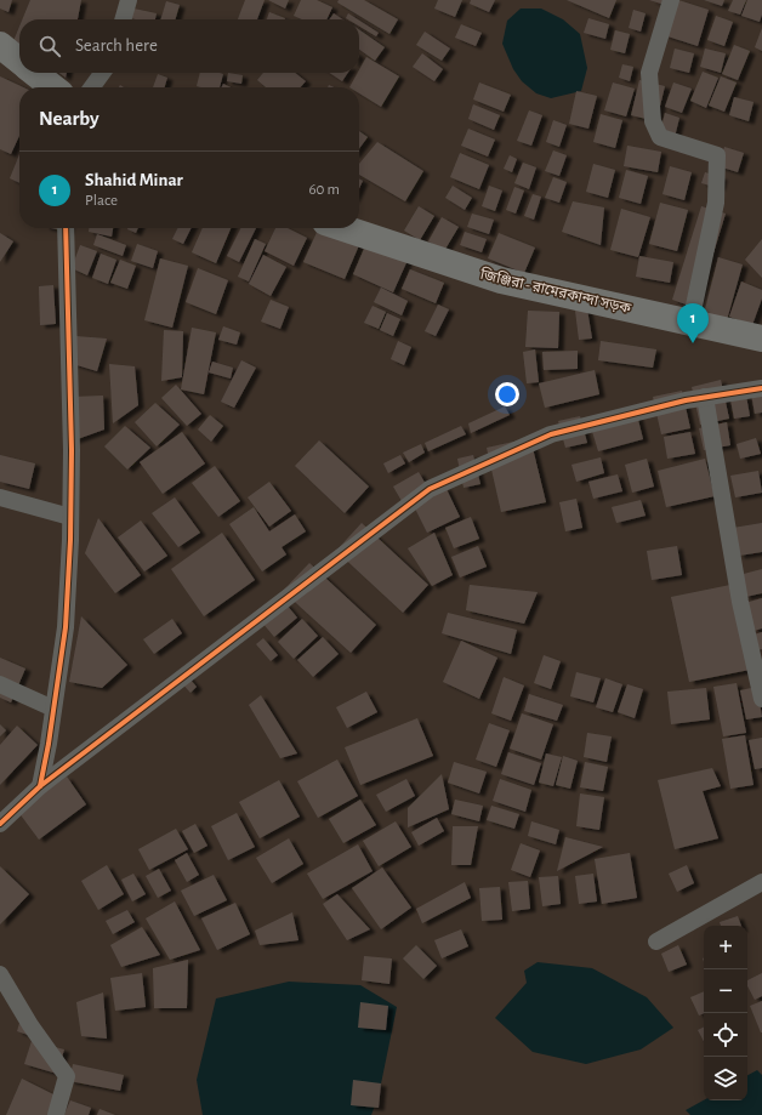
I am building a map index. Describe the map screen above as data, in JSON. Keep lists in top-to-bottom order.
{
  "streets": {
    "main road": ["জিঞ্জিরা - রামেরকান্দা সড়ক"]
  },
  "page": {
    "search": "Search here",
    "heading": "Nearby",
    "list": [
      {
        "mark": "1",
        "name": "Shahid Minar",
        "note": "Place",
        "value": "60 m"
      }
    ],
    "pins": "1",
    "map_buttons": ["+", "−"]
  }
}
